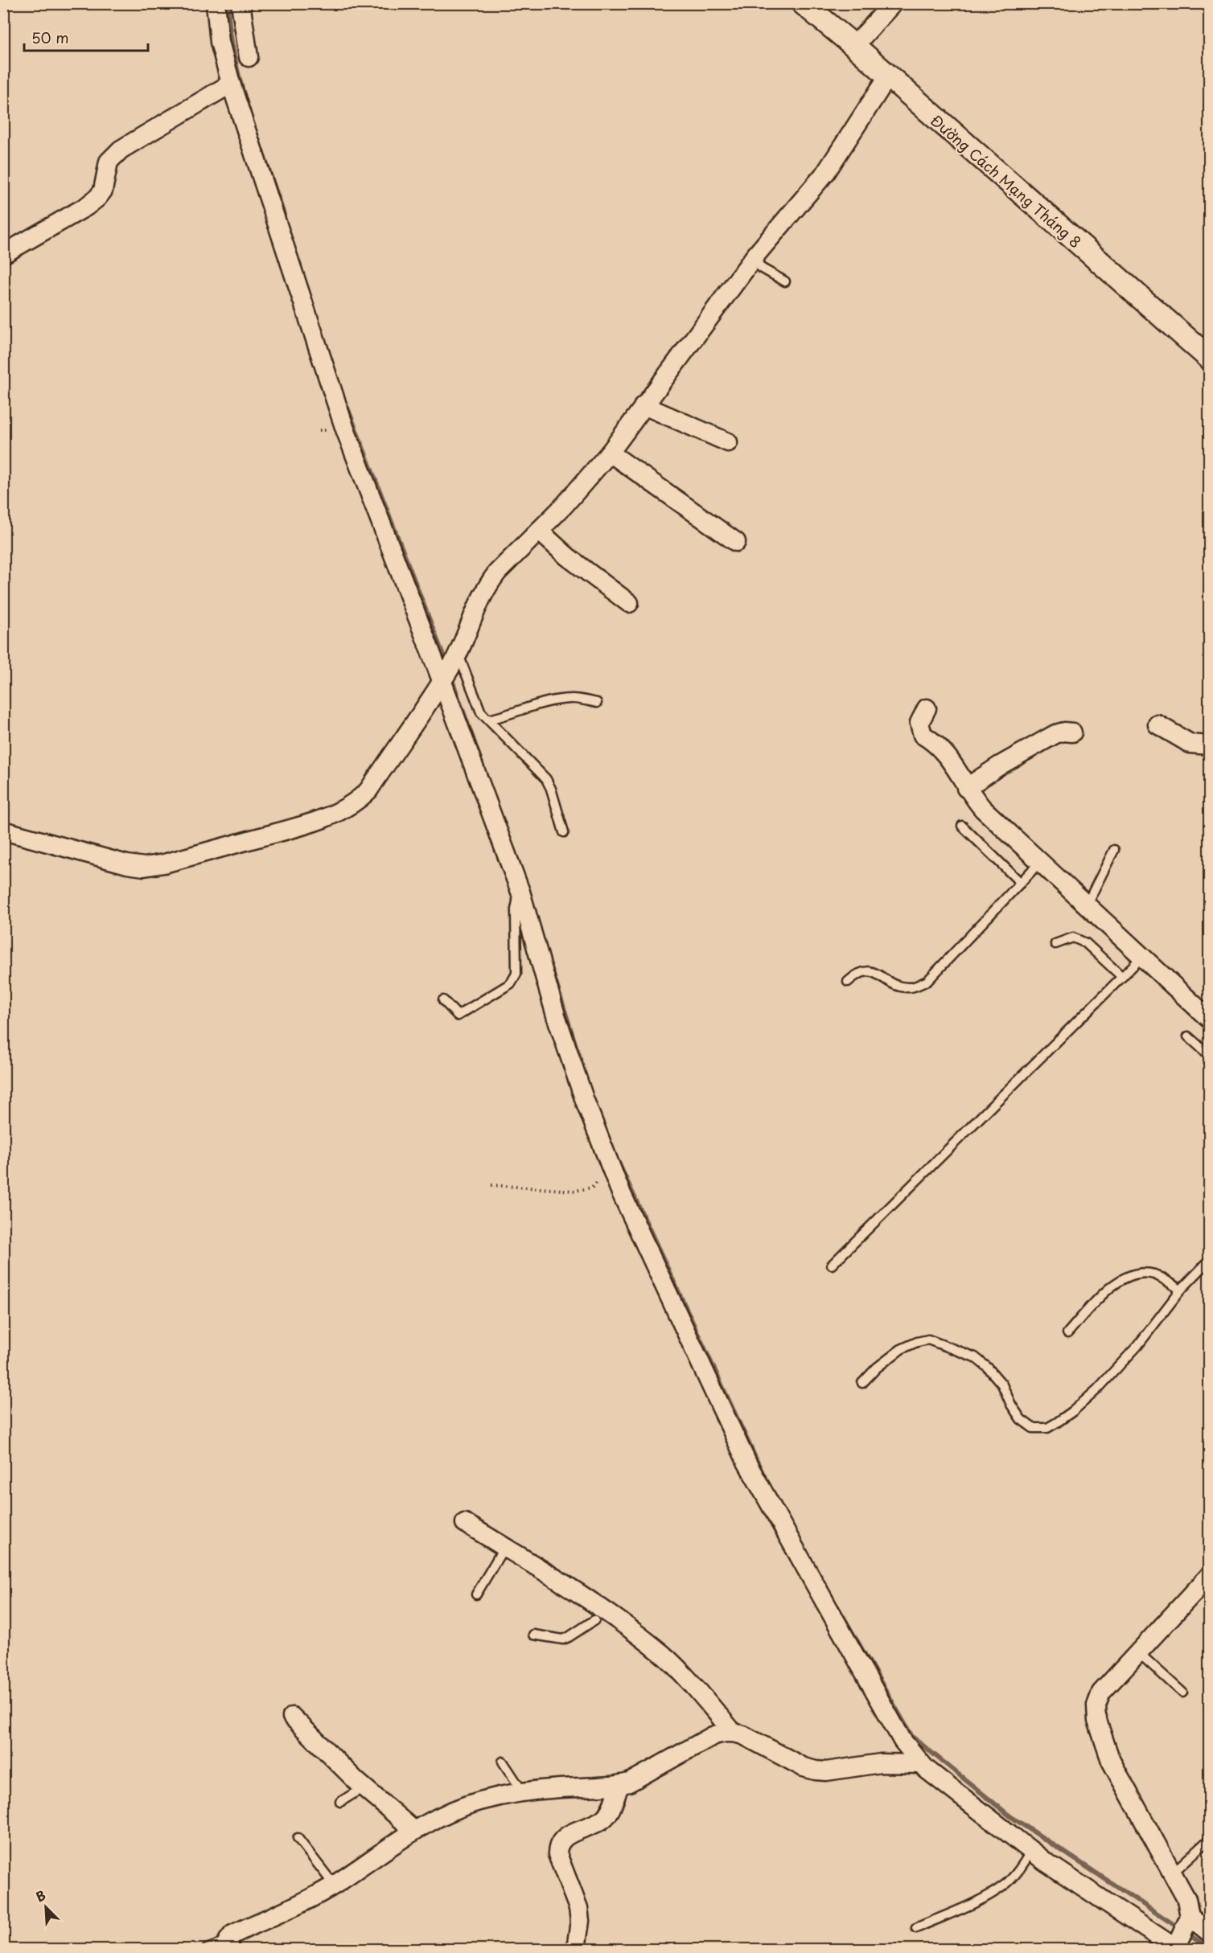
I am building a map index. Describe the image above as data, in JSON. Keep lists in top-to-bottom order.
{
  "streets": {
    "street": ["Đường Cách Mạng Tháng 8"]
  },
  "scale_bar": "50 m",
  "north": "top left"
}
